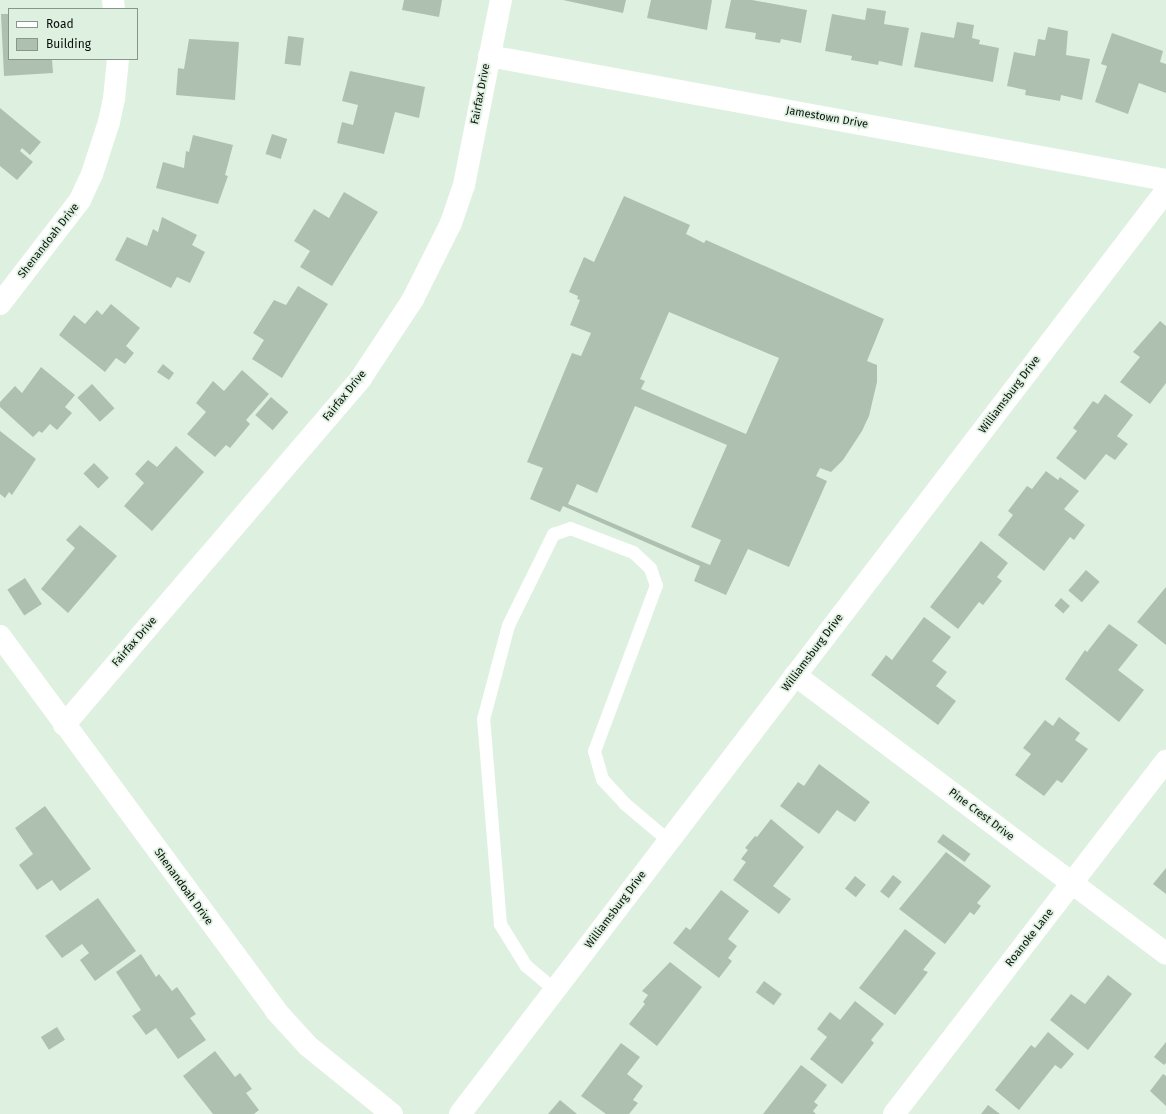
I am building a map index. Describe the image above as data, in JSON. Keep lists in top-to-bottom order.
{
  "streets": {
    "street": [
      "Fairfax Drive",
      "Jamestown Drive",
      "Shenandoah Drive",
      "Williamsburg Drive",
      "Pine Crest Drive",
      "Roanoke Lane"
    ]
  },
  "crossings": [
    ["Fairfax Drive", "Jamestown Drive"],
    ["Fairfax Drive", "Shenandoah Drive"],
    ["Williamsburg Drive", "Pine Crest Drive"],
    ["Pine Crest Drive", "Roanoke Lane"]
  ],
  "legend": ["Road", "Building"]
}
